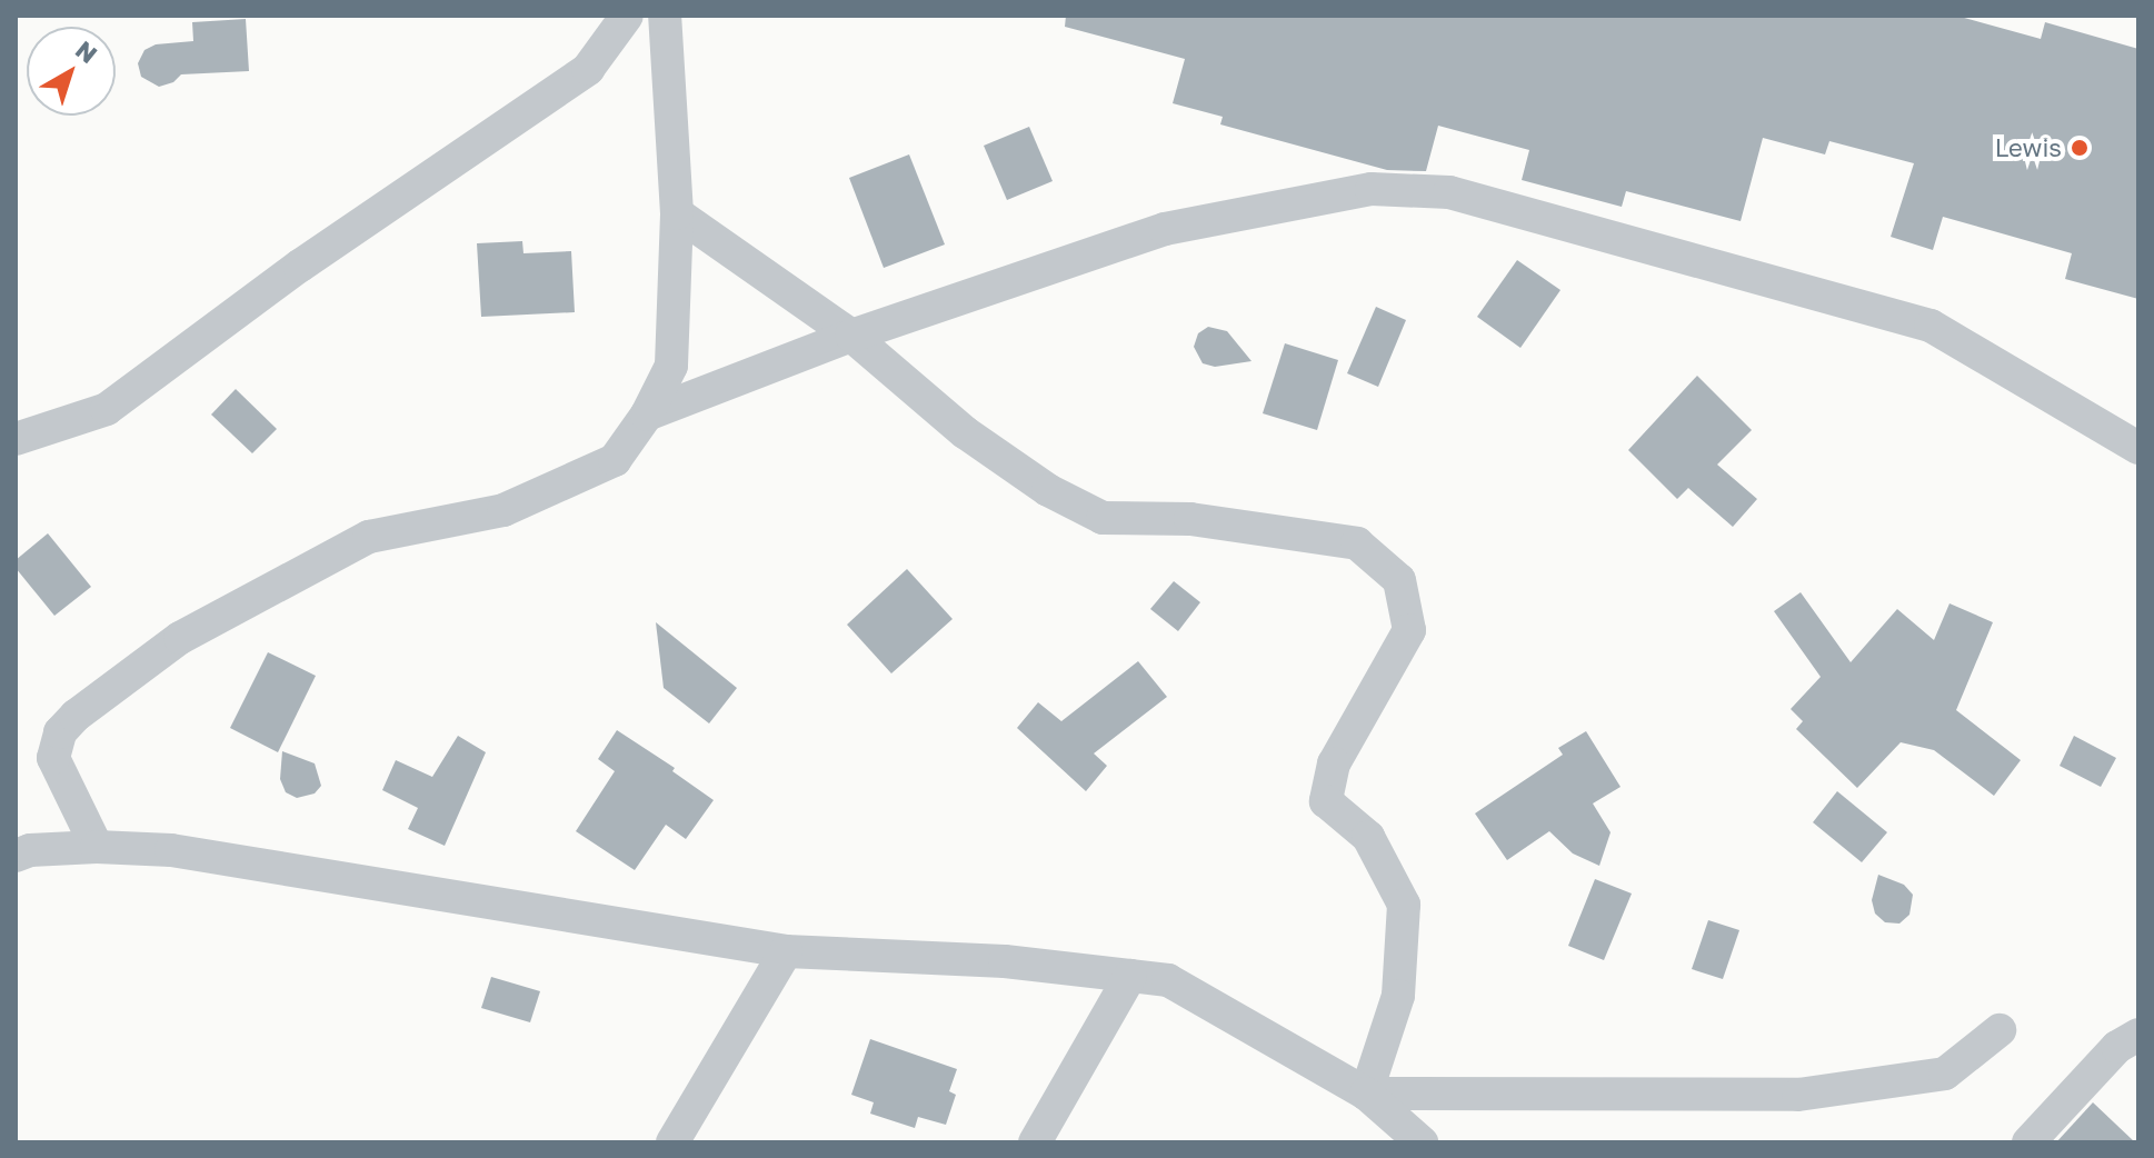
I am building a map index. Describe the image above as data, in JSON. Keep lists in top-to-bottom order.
{
  "places": ["Lewis"],
  "north": "top right"
}
